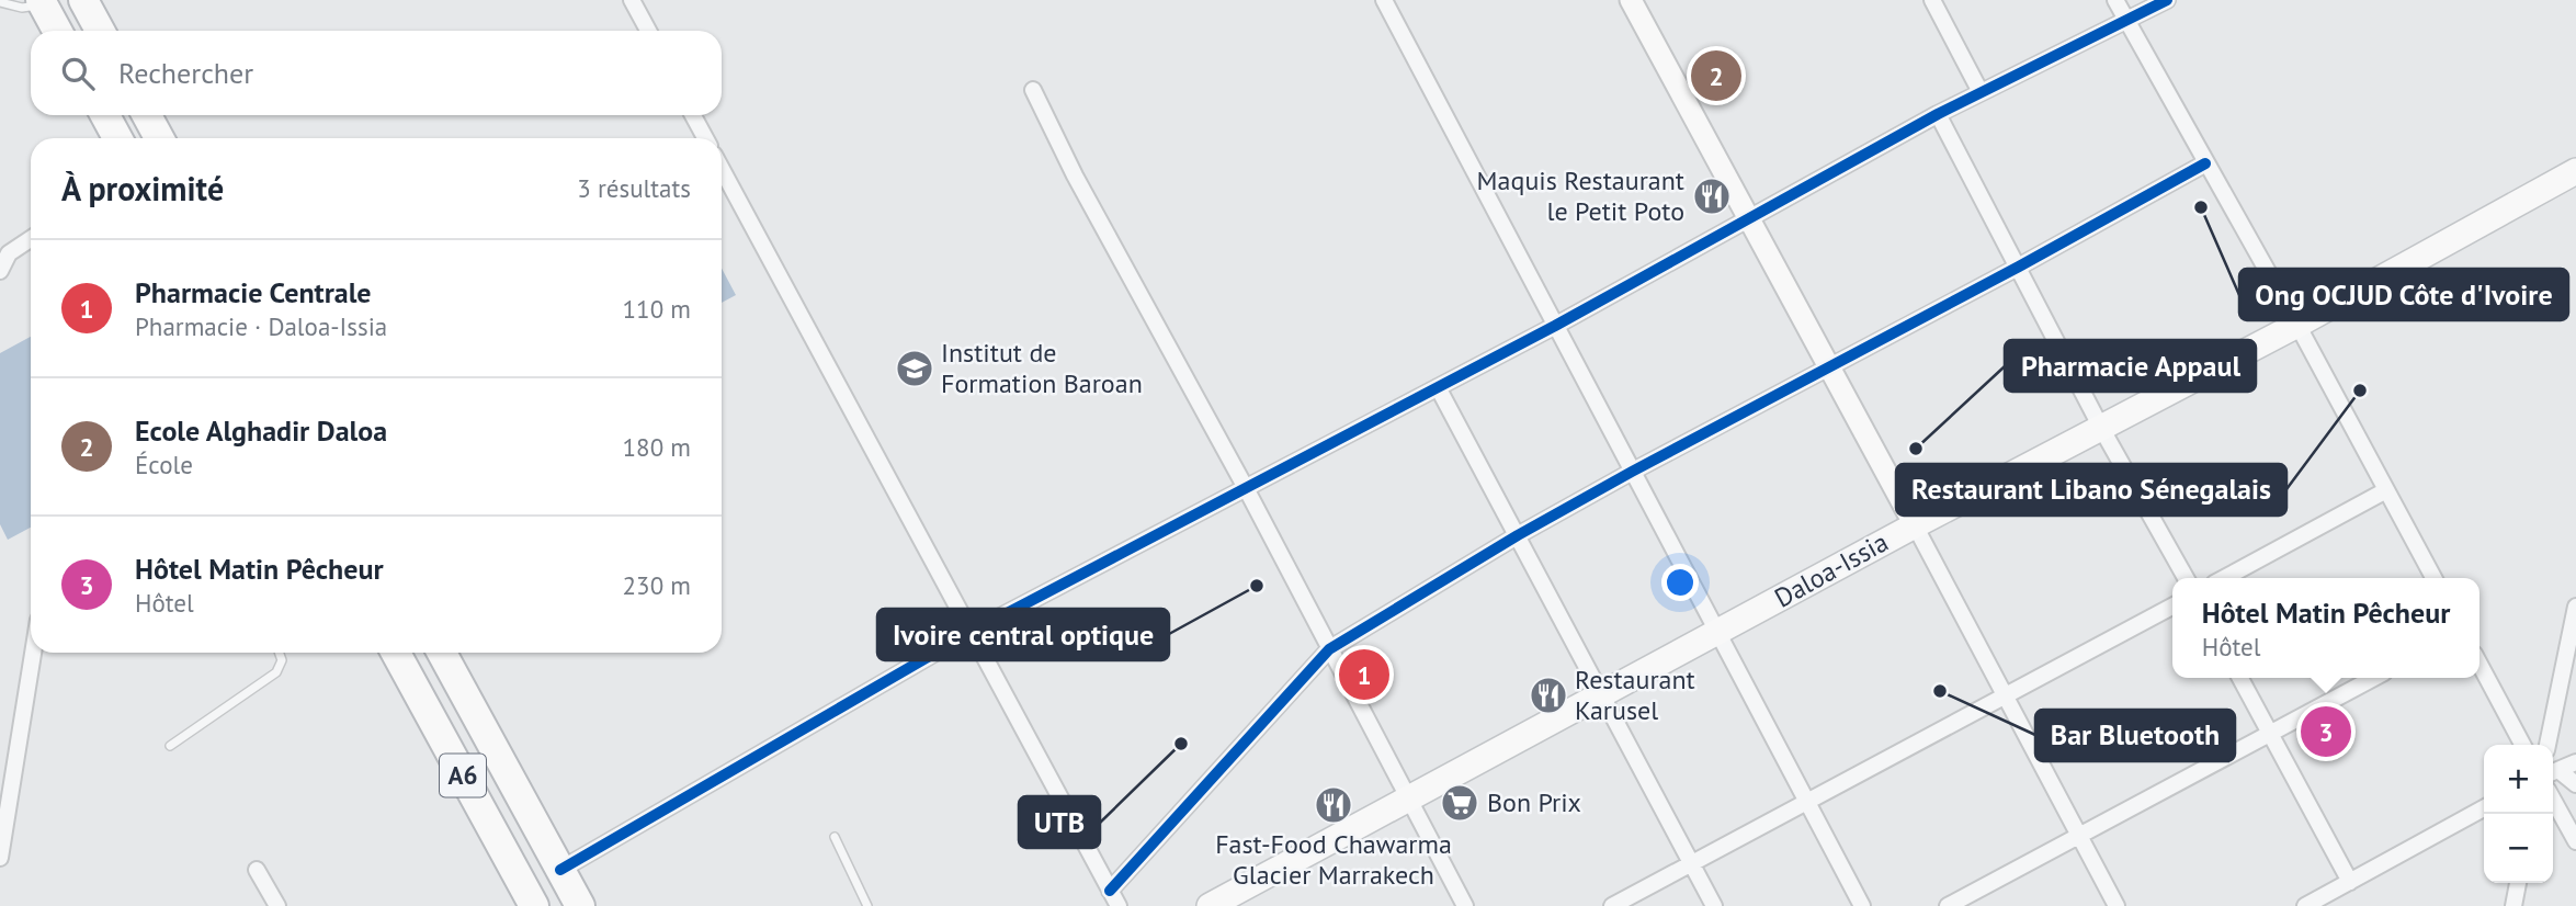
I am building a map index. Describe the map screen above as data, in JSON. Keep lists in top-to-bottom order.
{
  "streets": {
    "highway": ["A6"],
    "main road": ["Daloa-Issia"]
  },
  "places": {
    "restaurant": ["Maquis Restaurant le Petit Poto", "Restaurant Karusel", "Fast-Food Chawarma Glacier Marrakech"],
    "other": [
      "Ong OCJUD Côte d'Ivoire",
      "Restaurant Libano Sénegalais",
      "Pharmacie Appaul",
      "Ivoire central optique",
      "Bar Bluetooth",
      "UTB"
    ],
    "school or university": ["Institut de Formation Baroan"],
    "supermarket": ["Bon Prix"]
  },
  "page": {
    "search": "Rechercher",
    "pins": ["2", "1", "3"],
    "heading": ["À proximité", "3 résultats"],
    "list": [
      {
        "mark": "1",
        "name": "Pharmacie Centrale",
        "note": "Pharmacie · Daloa-Issia",
        "value": "110 m"
      },
      {
        "mark": "2",
        "name": "Ecole Alghadir Daloa",
        "note": "École",
        "value": "180 m"
      },
      {
        "mark": "3",
        "name": "Hôtel Matin Pêcheur",
        "note": "Hôtel",
        "value": "230 m"
      }
    ],
    "popup": ["Hôtel Matin Pêcheur", "Hôtel"],
    "map_buttons": ["+", "−"]
  }
}
